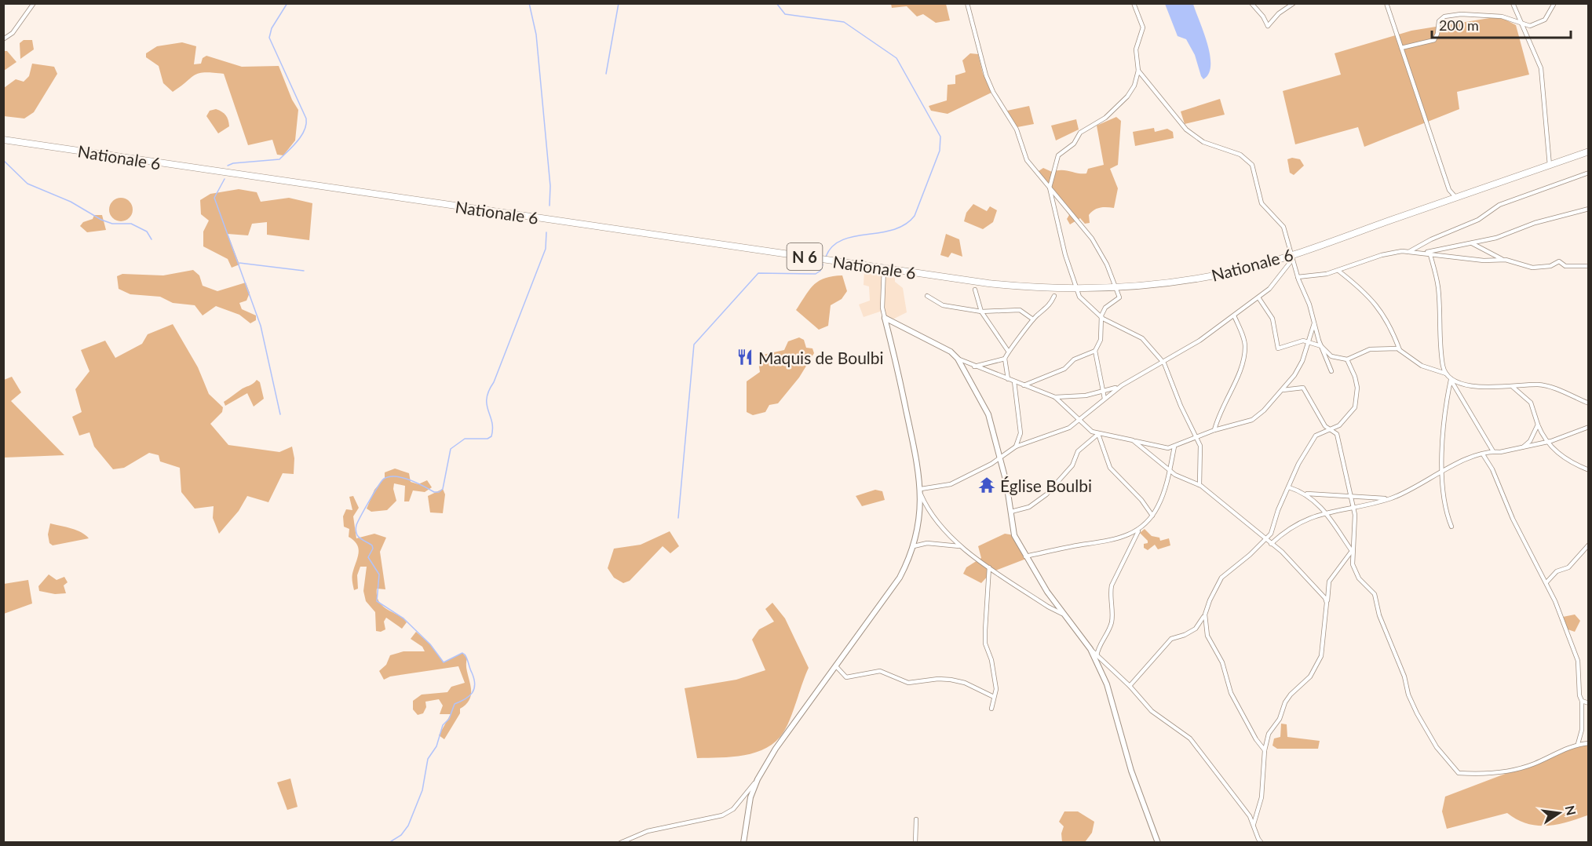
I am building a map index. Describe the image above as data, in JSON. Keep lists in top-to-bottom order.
{
  "streets": {
    "main road": ["Nationale 6", "N 6"]
  },
  "places": {
    "restaurant": ["Maquis de Boulbi"],
    "temple": ["Église Boulbi"]
  },
  "scale_bar": "200 m",
  "north": "right"
}
